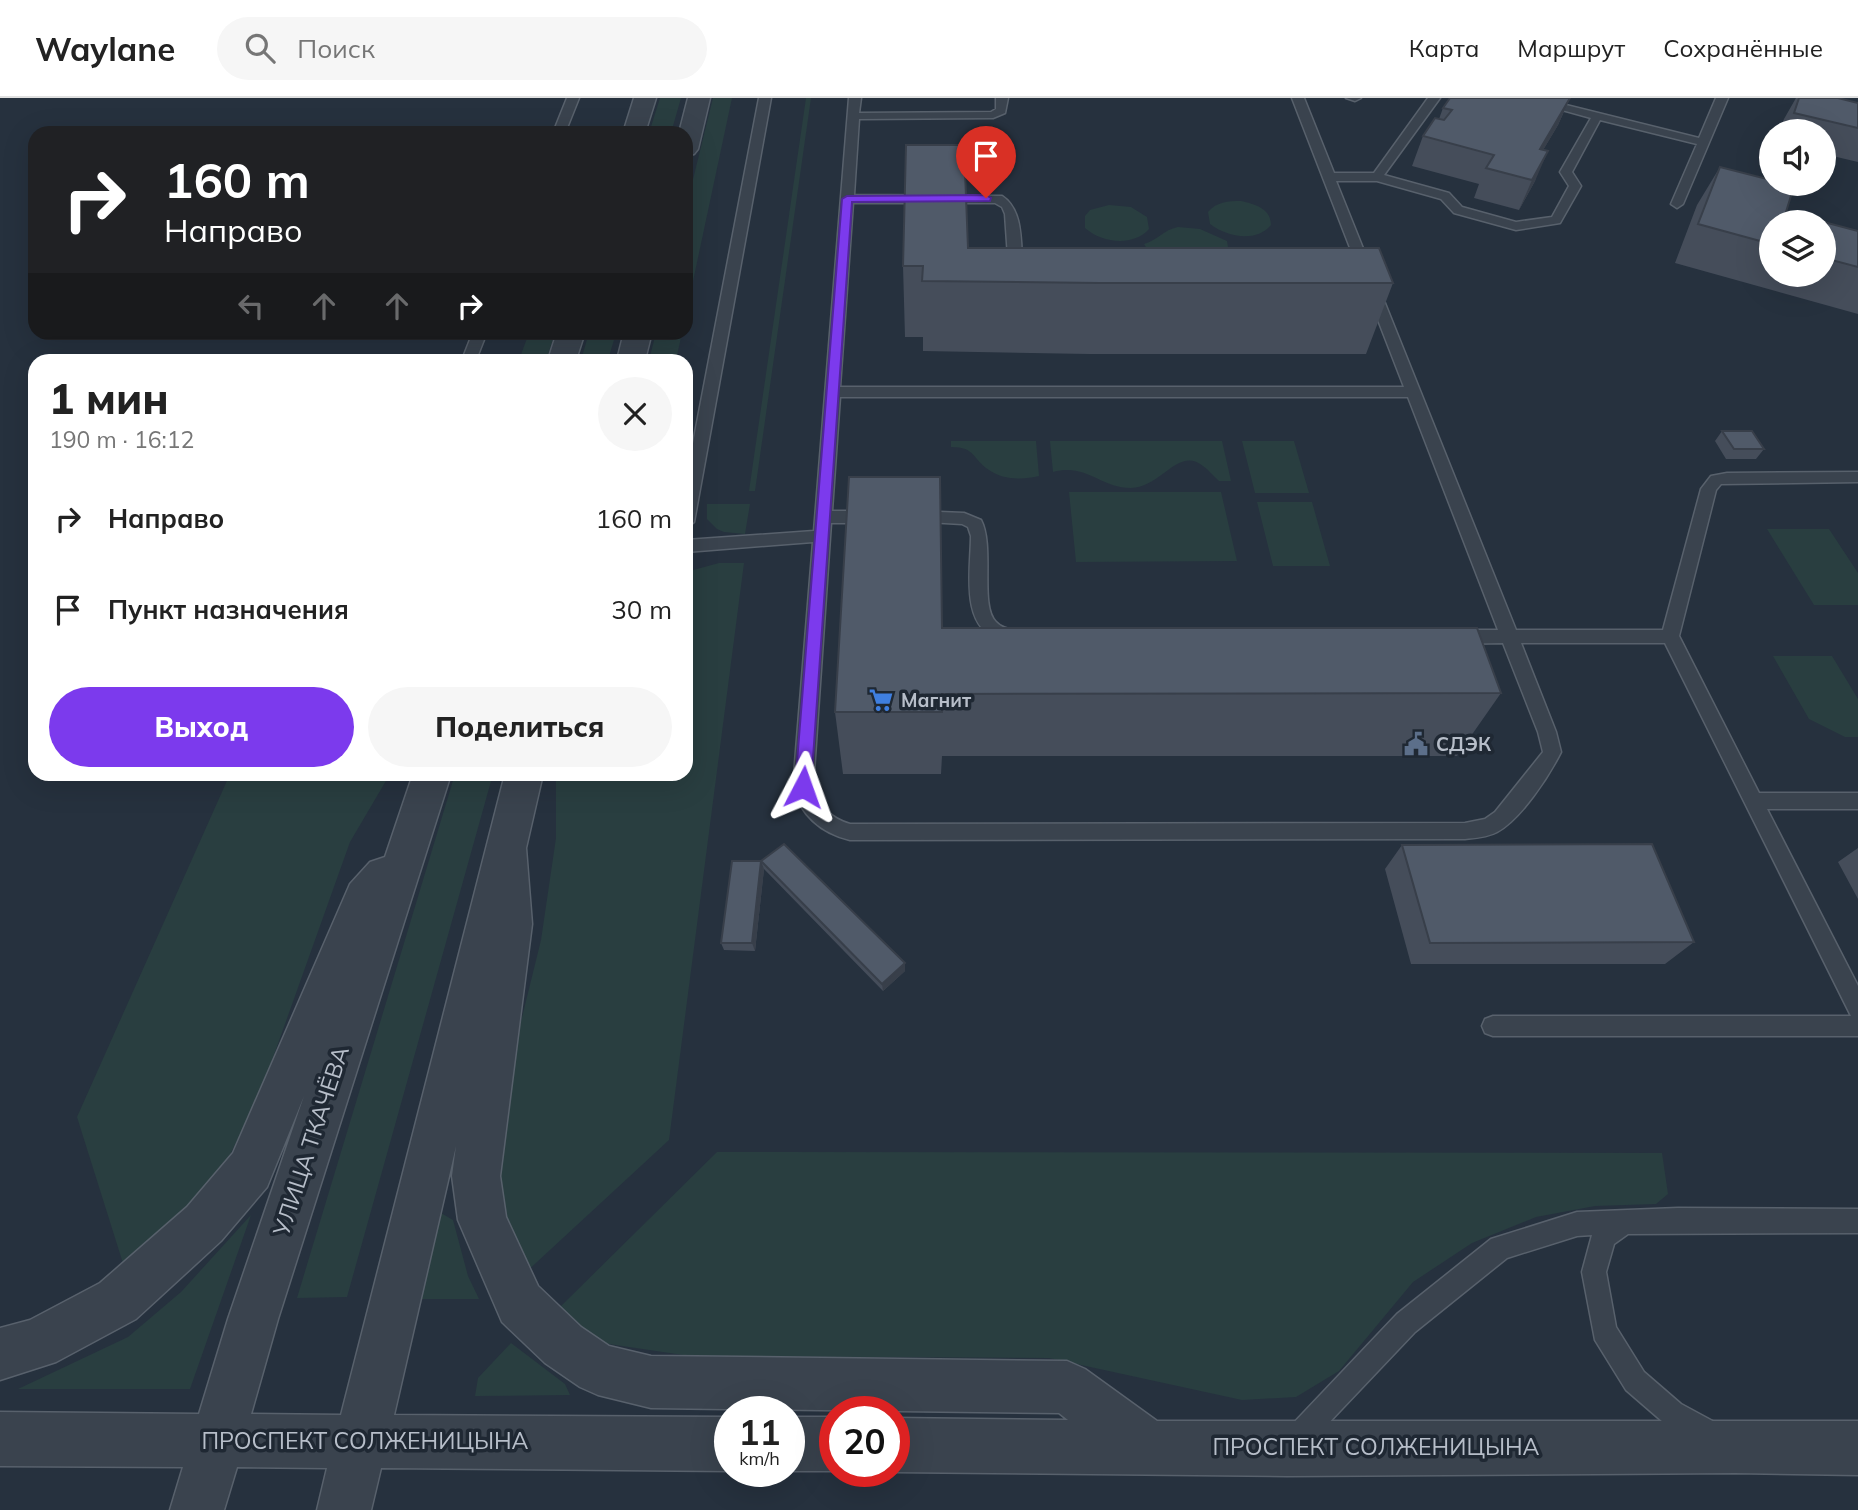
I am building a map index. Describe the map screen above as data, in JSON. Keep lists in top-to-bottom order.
{
  "streets": {
    "street": ["УЛИЦА ТКАЧЁВА", "ПРОСПЕКТ СОЛЖЕНИЦЫНА"]
  },
  "crossings": [
    ["УЛИЦА ТКАЧЁВА", "ПРОСПЕКТ СОЛЖЕНИЦЫНА"]
  ],
  "places": {
    "supermarket": ["Магнит"],
    "public building": ["СДЭК"]
  },
  "page": {
    "header": "Waylane",
    "search": "Поиск",
    "nav": ["Карта", "Маршрут", "Сохранённые"],
    "turn": ["160 m", "Направо"],
    "heading": ["1 мин", "190 m · 16:12"],
    "list": [
      {
        "name": "Направо",
        "value": "160 m"
      },
      {
        "name": "Пункт назначения",
        "value": "30 m"
      }
    ],
    "buttons": ["Выход", "Поделиться"],
    "speed": "11 km/h",
    "limit": "20"
  }
}
